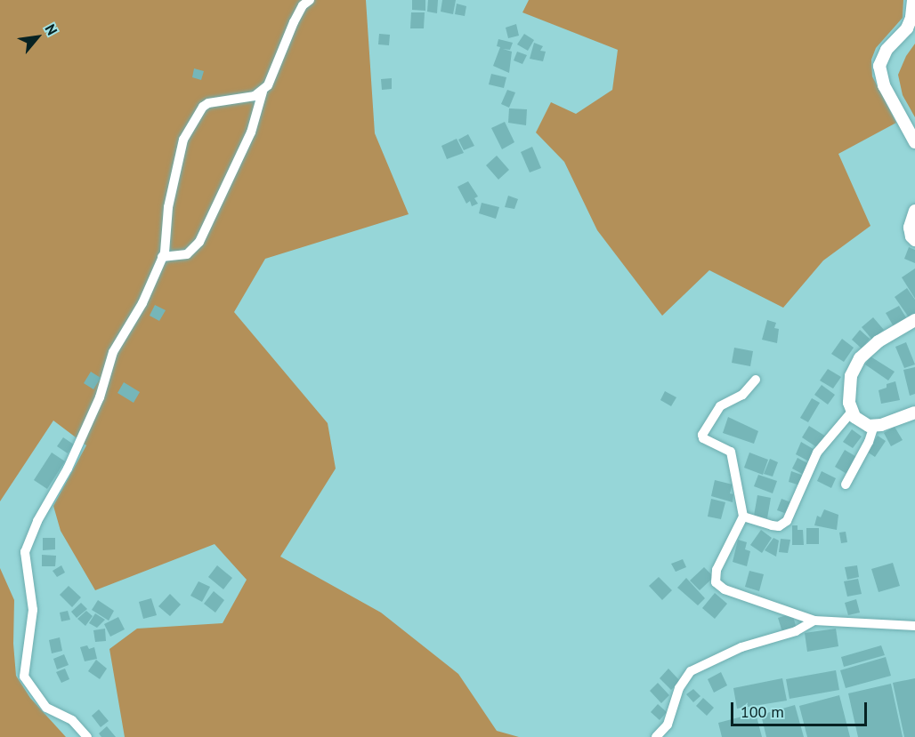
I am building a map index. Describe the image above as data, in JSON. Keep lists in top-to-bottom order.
{
  "scale_bar": "100 m",
  "north": "top right"
}
